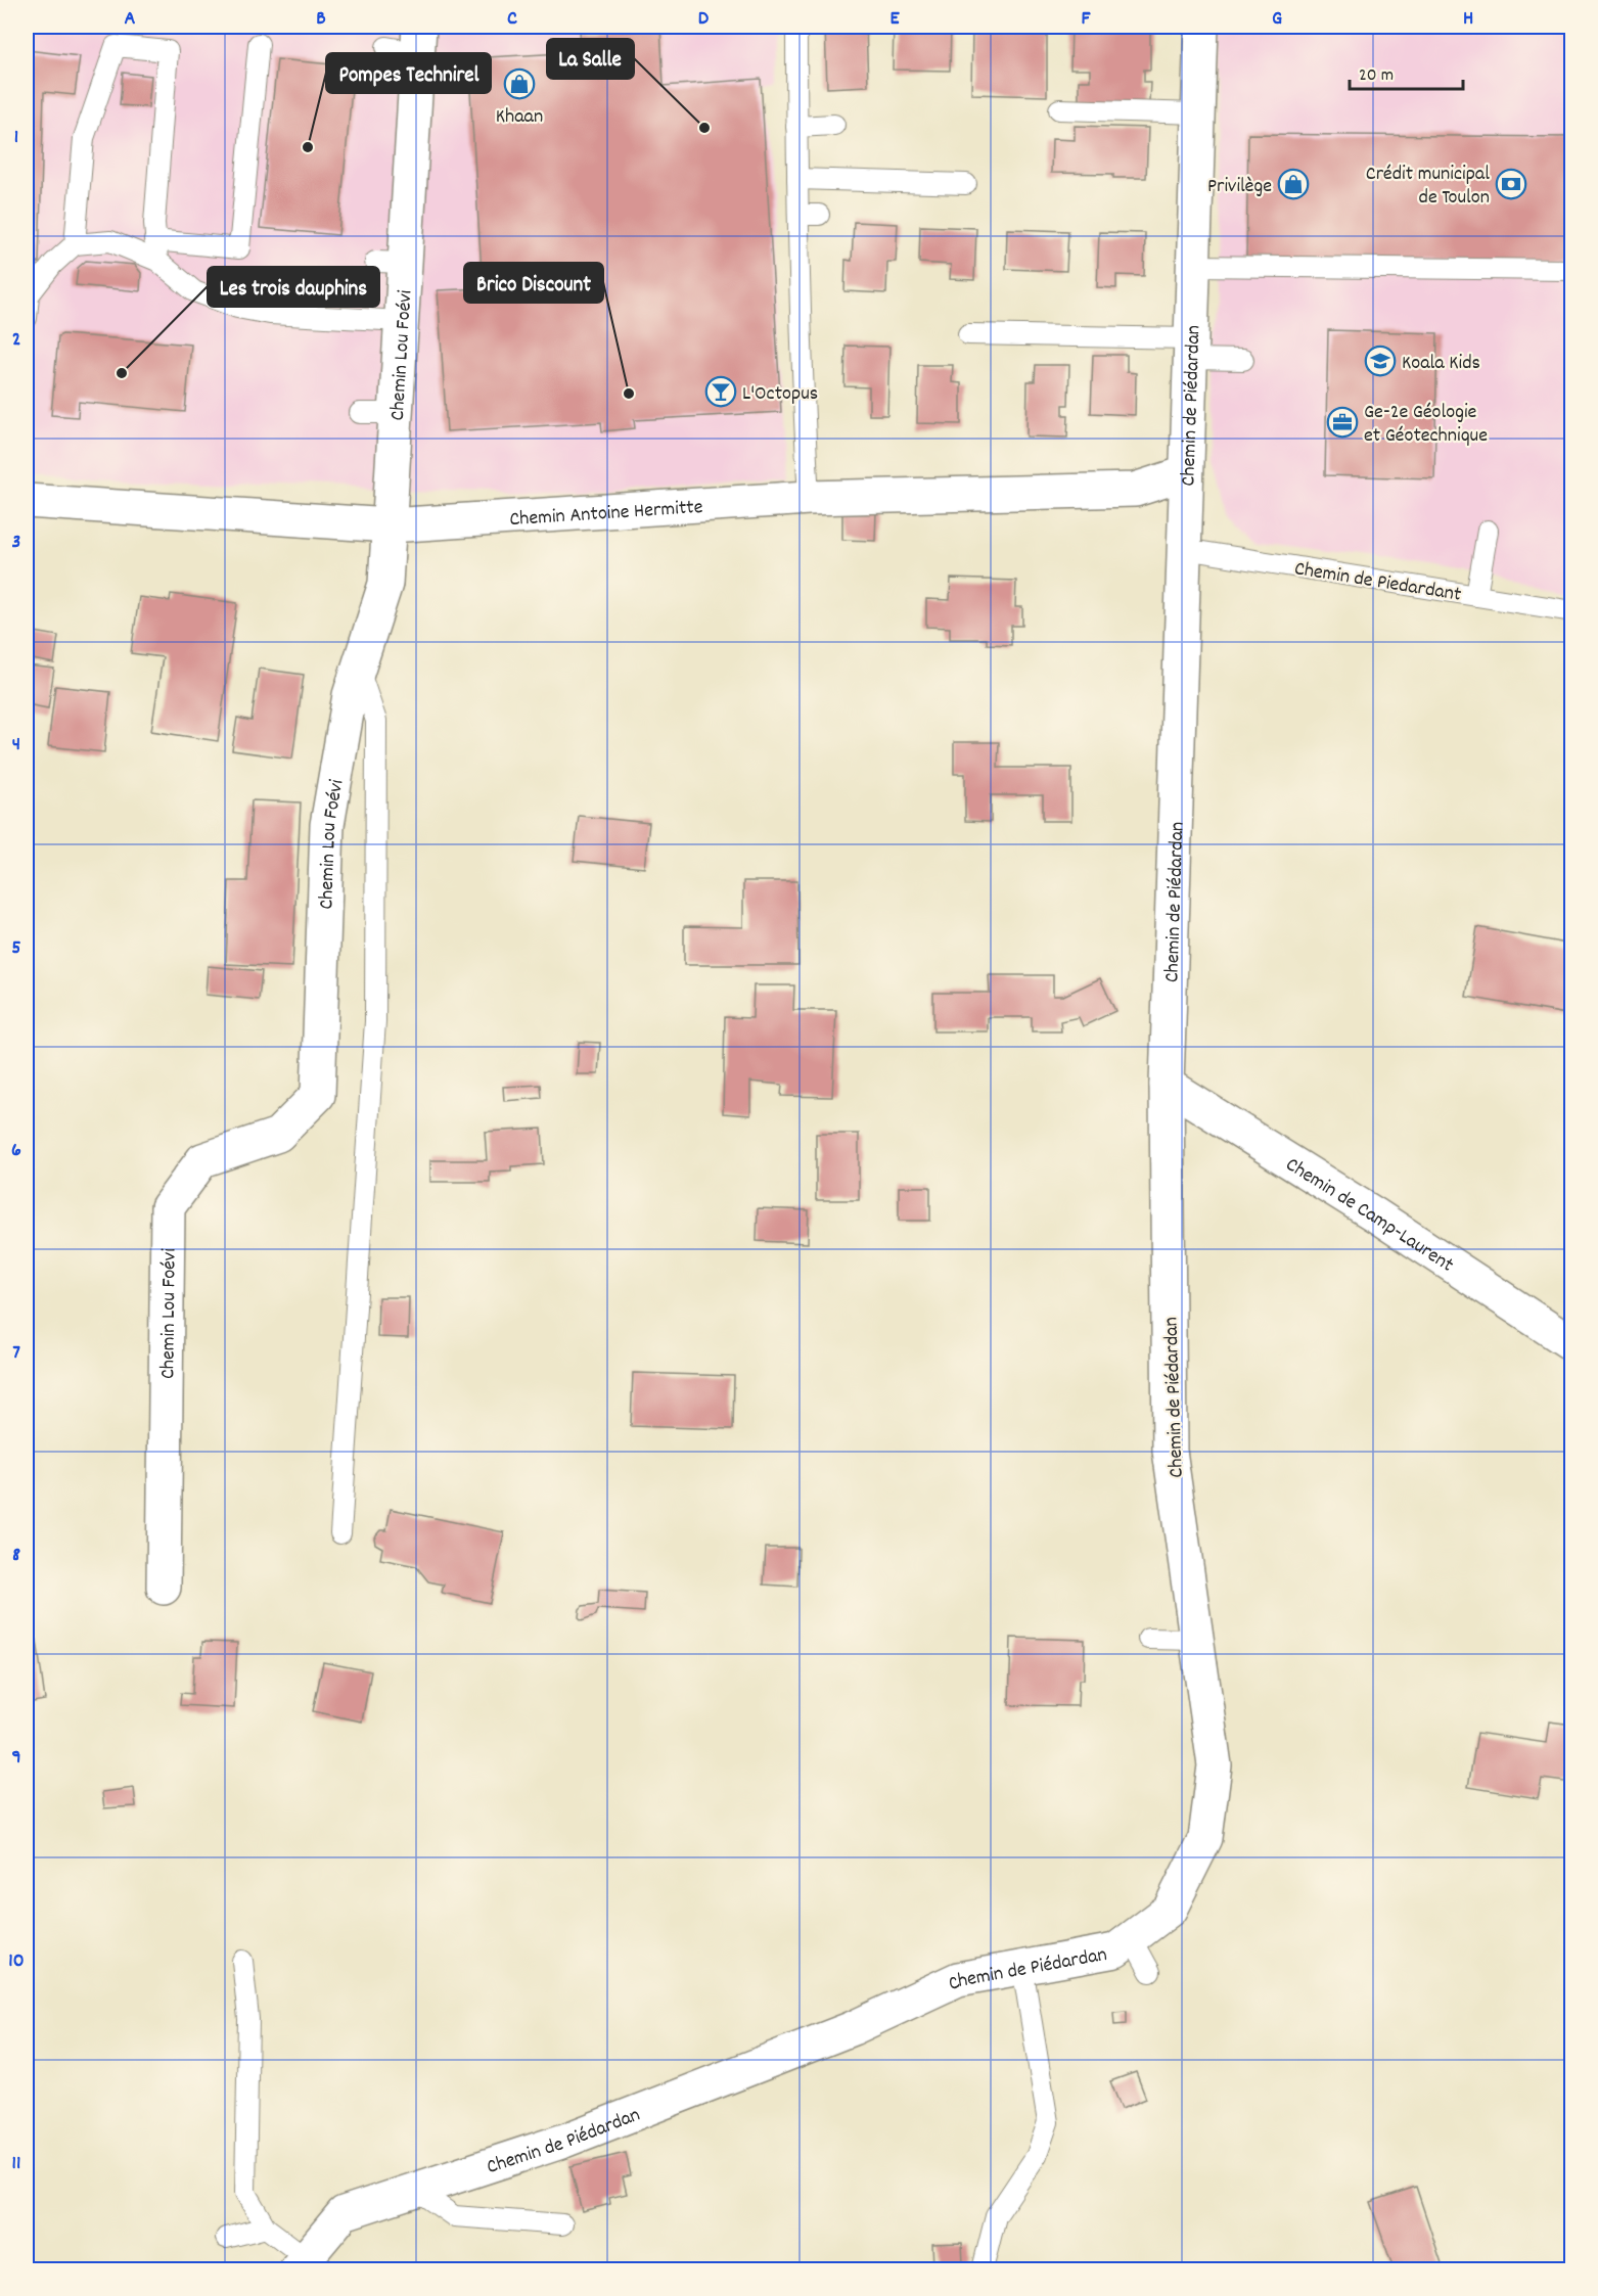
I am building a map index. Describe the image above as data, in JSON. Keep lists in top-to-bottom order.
{
  "streets": {
    "street": [
      "Chemin Lou Foévi",
      "Chemin de Piédardan",
      "Chemin Antoine Hermitte",
      "Chemin de Camp-Laurent"
    ],
    "lane": ["Chemin de Piedardant"]
  },
  "crossings": [
    ["Chemin Lou Foévi", "Chemin Antoine Hermitte"],
    ["Chemin de Piédardan", "Chemin Antoine Hermitte"],
    ["Chemin de Piédardan", "Chemin de Piedardant"],
    ["Chemin de Piédardan", "Chemin de Camp-Laurent"]
  ],
  "places": {
    "shop": ["Khaan", "Privilège"],
    "other": [
      "La Salle",
      "Pompes Technirel",
      "Les trois dauphins",
      "Brico Discount"
    ],
    "bank": ["Crédit municipal de Toulon"],
    "school or university": ["Koala Kids"],
    "bar": ["L'Octopus"],
    "office": ["Ge-2e Géologie et Géotechnique"]
  },
  "scale_bar": "20 m",
  "grid": {
    "columns": [
      "A",
      "B",
      "C",
      "D",
      "E",
      "F",
      "G",
      "H"
    ],
    "rows": [
      "1",
      "2",
      "3",
      "4",
      "5",
      "6",
      "7",
      "8",
      "9",
      "10",
      "11"
    ]
  }
}
